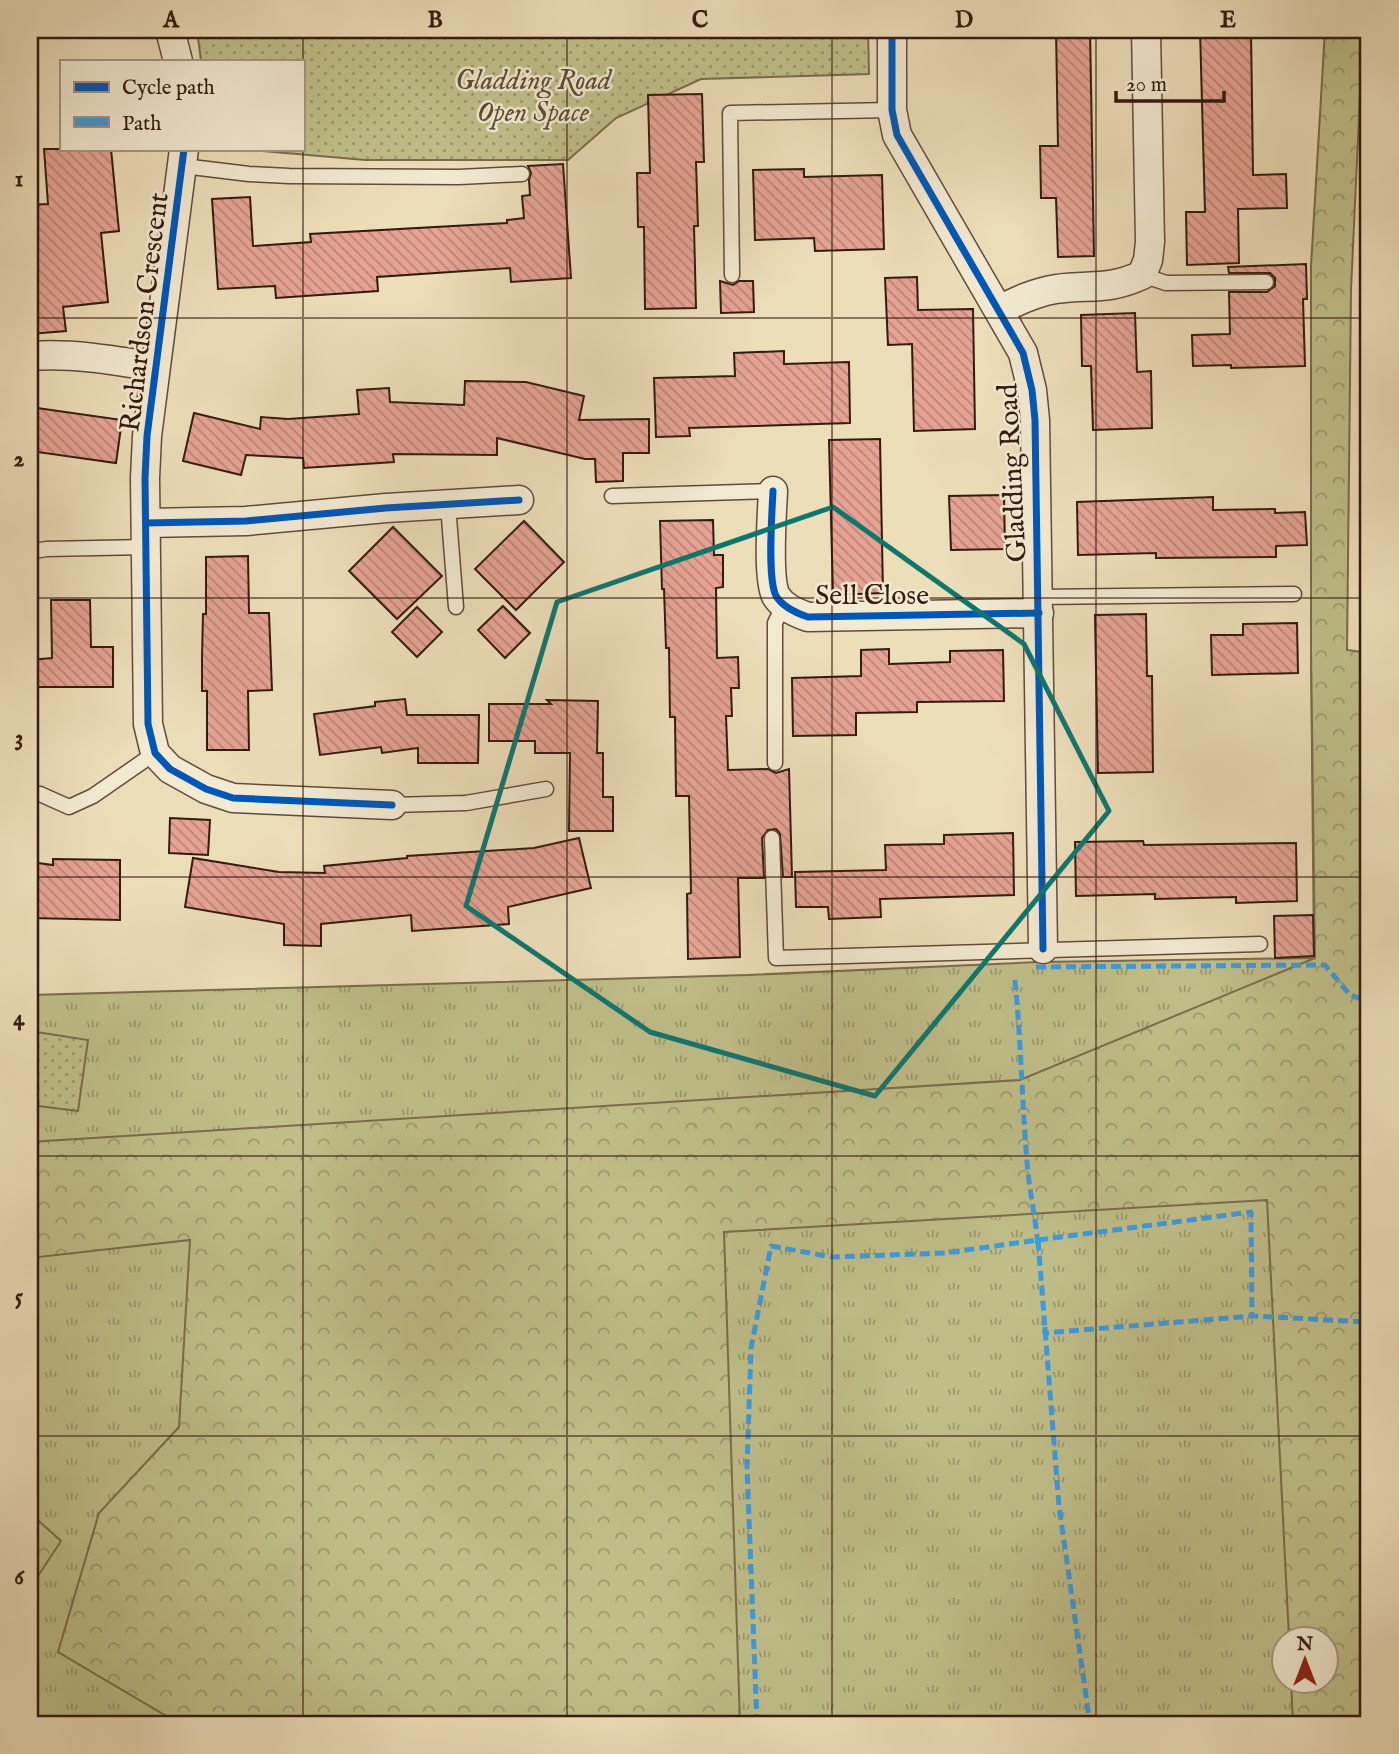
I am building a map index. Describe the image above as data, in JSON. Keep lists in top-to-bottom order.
{
  "streets": {
    "street": ["Richardson Crescent", "Gladding Road", "Sell Close"]
  },
  "crossings": [
    ["Gladding Road", "Sell Close"]
  ],
  "parks": ["Gladding Road Open Space"],
  "legend": ["Cycle path", "Path"],
  "scale_bar": "20 m",
  "north": "top",
  "grid": {
    "columns": [
      "A",
      "B",
      "C",
      "D",
      "E"
    ],
    "rows": [
      "1",
      "2",
      "3",
      "4",
      "5",
      "6"
    ]
  }
}
